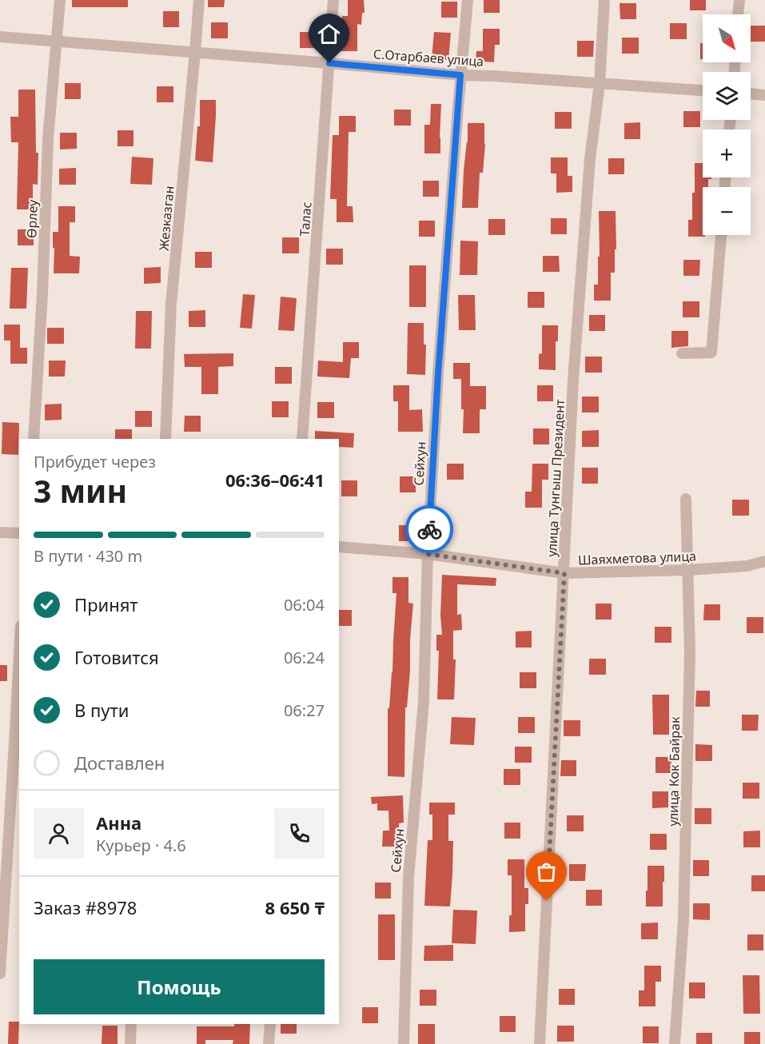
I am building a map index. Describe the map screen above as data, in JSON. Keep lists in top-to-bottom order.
{
  "streets": {
    "street": [
      "С.Отарбаев улица",
      "Жезказган",
      "Өрлеу",
      "Талас",
      "Сейхун",
      "улица Тунгыш Президент",
      "Шаяхметова улица",
      "улица Кок Байрак"
    ]
  },
  "crossings": [
    ["С.Отарбаев улица", "Жезказган"],
    ["С.Отарбаев улица", "Өрлеу"],
    ["С.Отарбаев улица", "Талас"],
    ["С.Отарбаев улица", "Сейхун"],
    ["С.Отарбаев улица", "улица Тунгыш Президент"],
    ["Сейхун", "Шаяхметова улица"],
    ["улица Тунгыш Президент", "Шаяхметова улица"],
    ["Шаяхметова улица", "улица Кок Байрак"]
  ],
  "north": "bottom right",
  "page": {
    "map_buttons": ["+", "−"],
    "heading": ["3 мин", "Прибудет через", "06:36–06:41"],
    "panel": [
      "Анна",
      "Курьер · 4.6",
      "Заказ #8978",
      "8 650 ₸"
    ],
    "bar": "В пути · 430 m",
    "list": [
      ["Принят", "06:04"],
      ["Готовится", "06:24"],
      ["В пути", "06:27"],
      "Доставлен"
    ],
    "buttons": "Помощь"
  }
}
